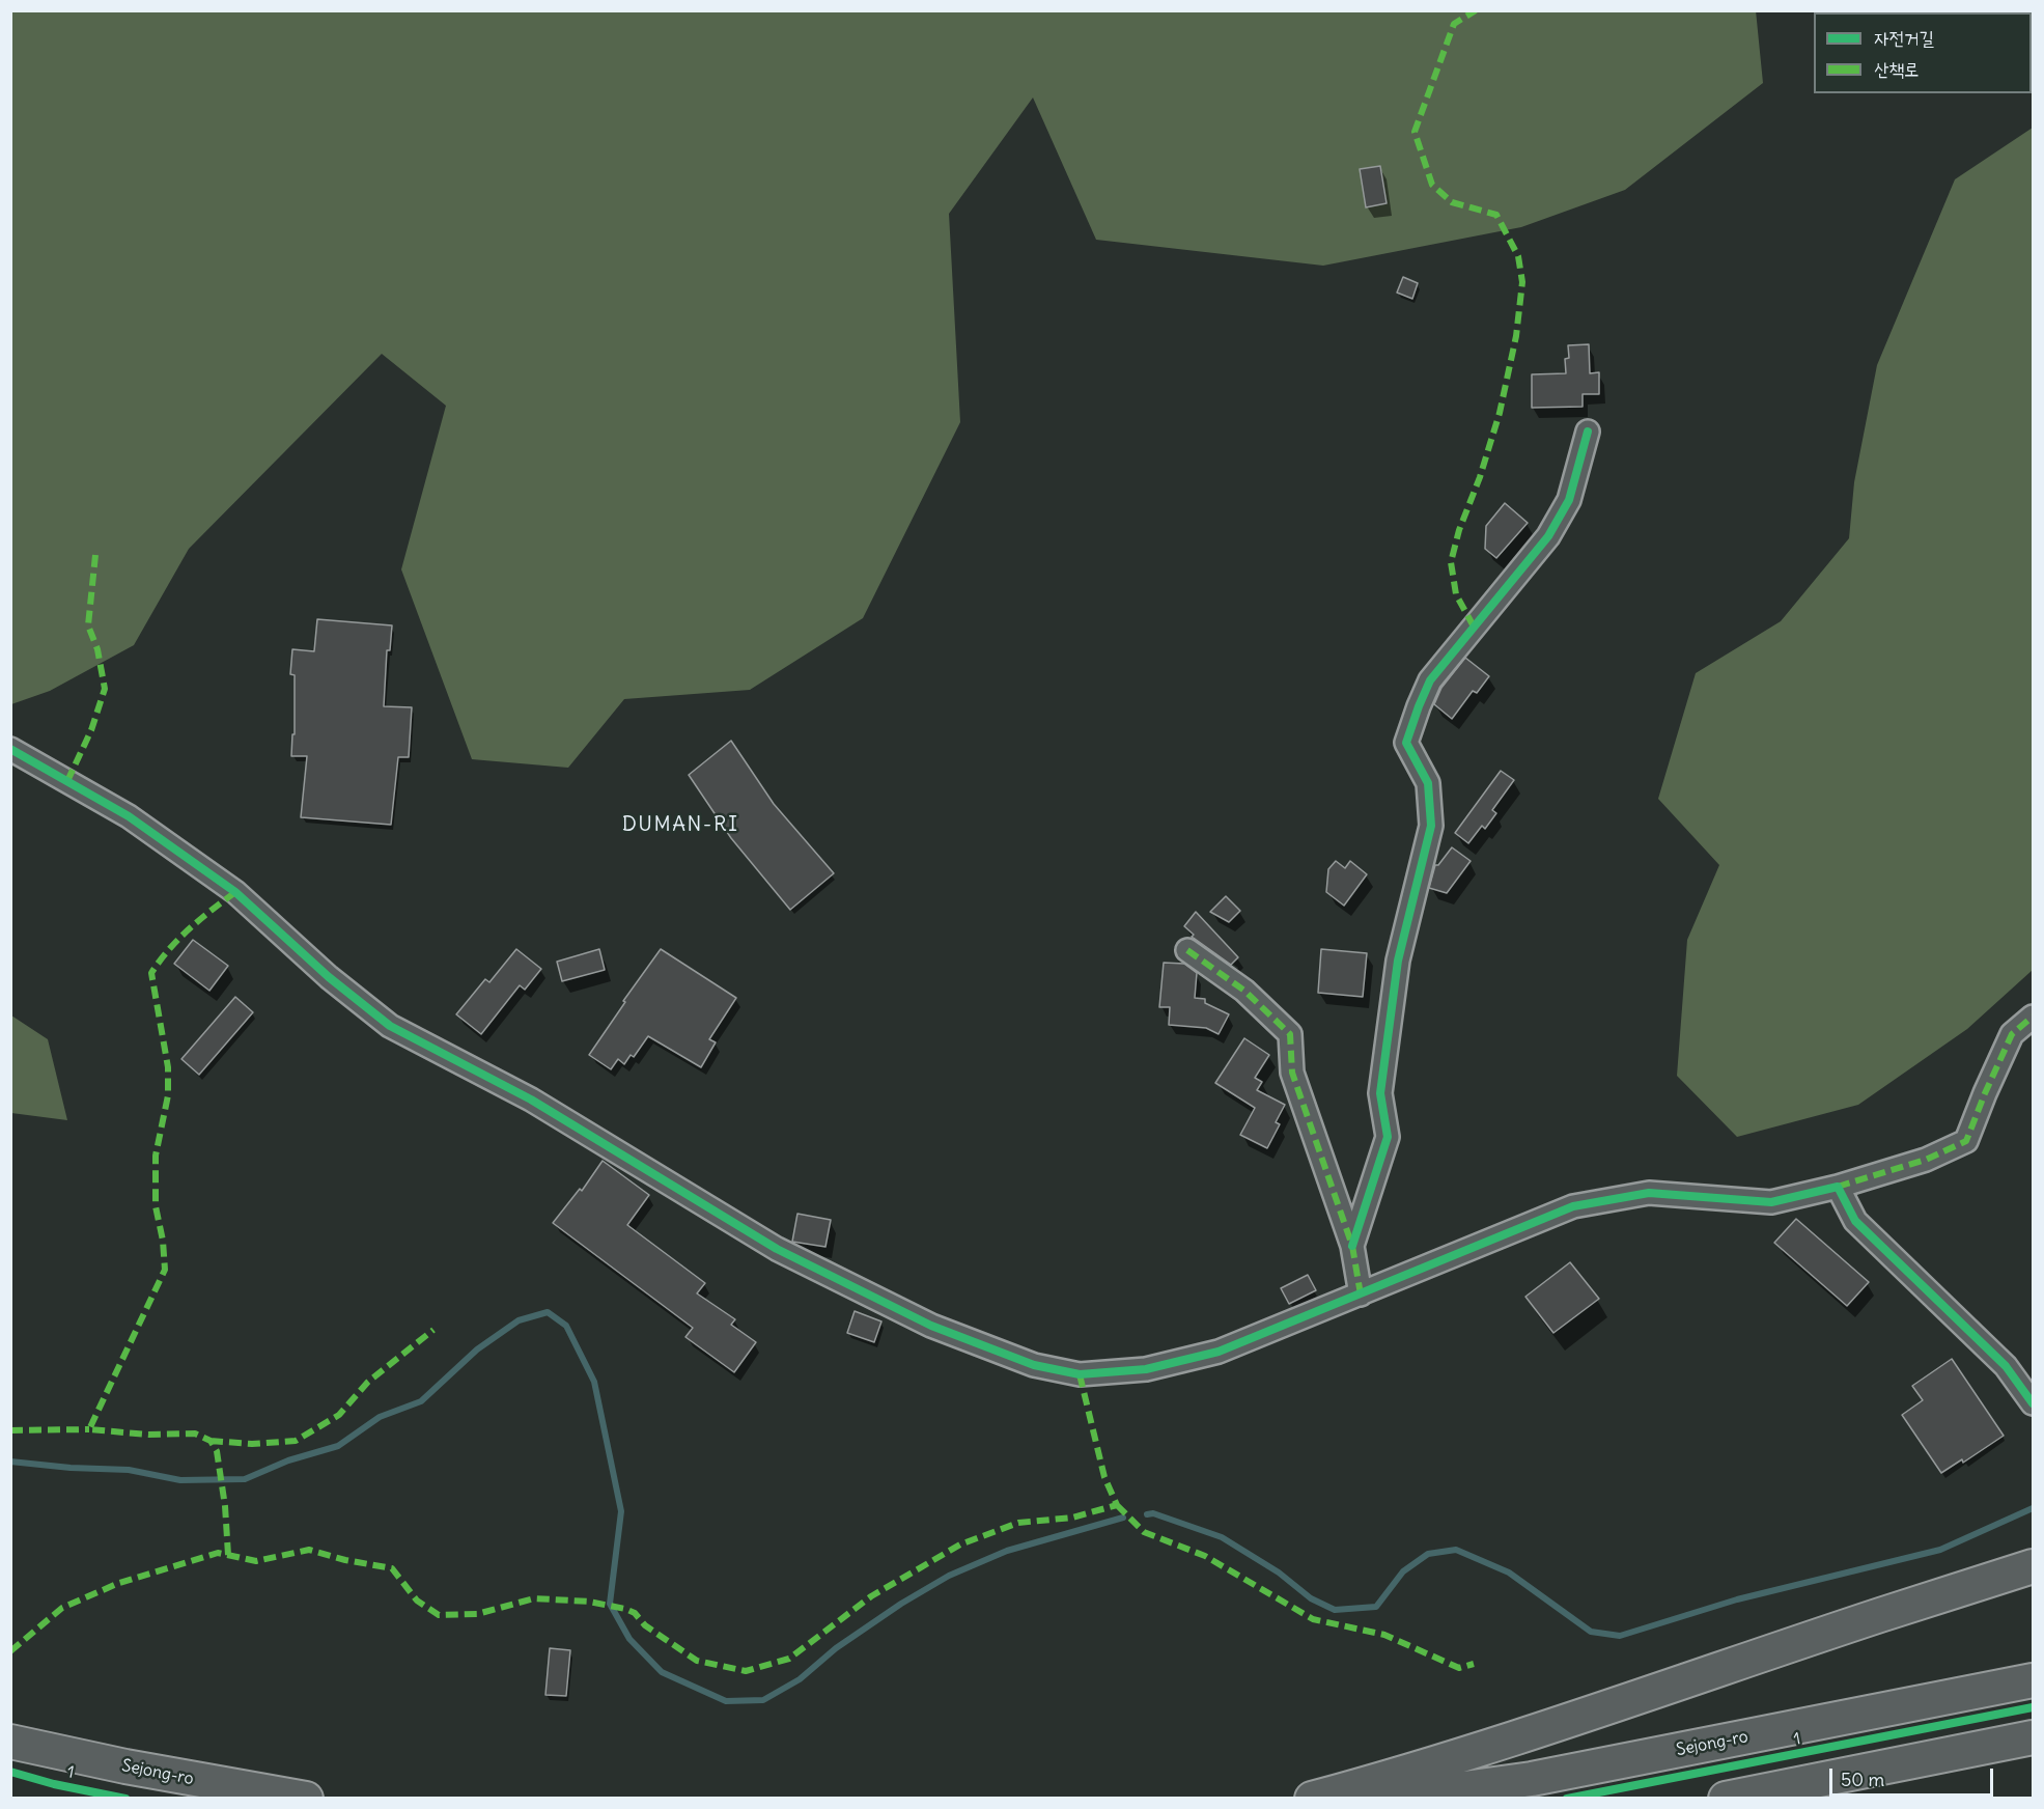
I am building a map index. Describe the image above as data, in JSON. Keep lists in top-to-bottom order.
{
  "streets": {
    "highway": ["Sejong-ro"],
    "cycle path": ["1"]
  },
  "districts": ["DUMAN-RI"],
  "legend": ["자전거길", "산책로"],
  "scale_bar": "50 m"
}
